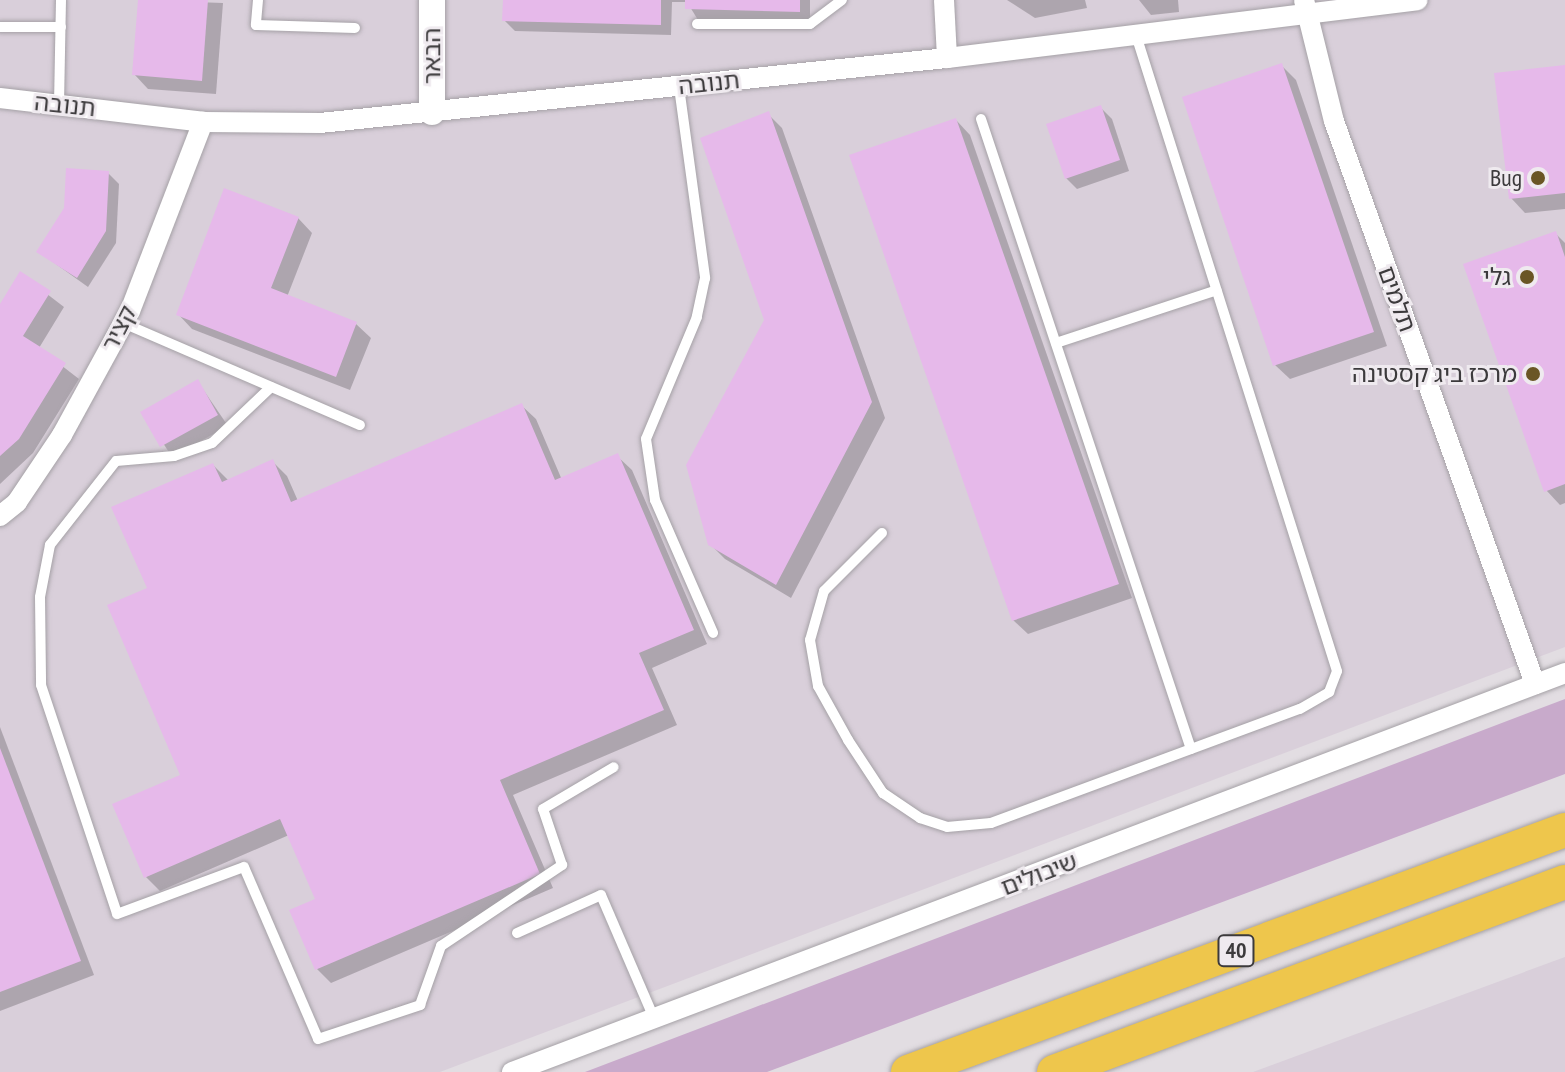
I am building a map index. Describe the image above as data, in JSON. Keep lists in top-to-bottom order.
{
  "streets": {
    "highway": ["40"],
    "street": [
      "הבאר",
      "תנובה",
      "תלמים",
      "קציר",
      "שיבולים"
    ]
  },
  "crossings": [
    ["הבאר", "תנובה"],
    ["תנובה", "תלמים"],
    ["תנובה", "קציר"],
    ["תלמים", "שיבולים"]
  ],
  "places": ["Bug", "גלי", "מרכז ביג קסטינה"]
}
